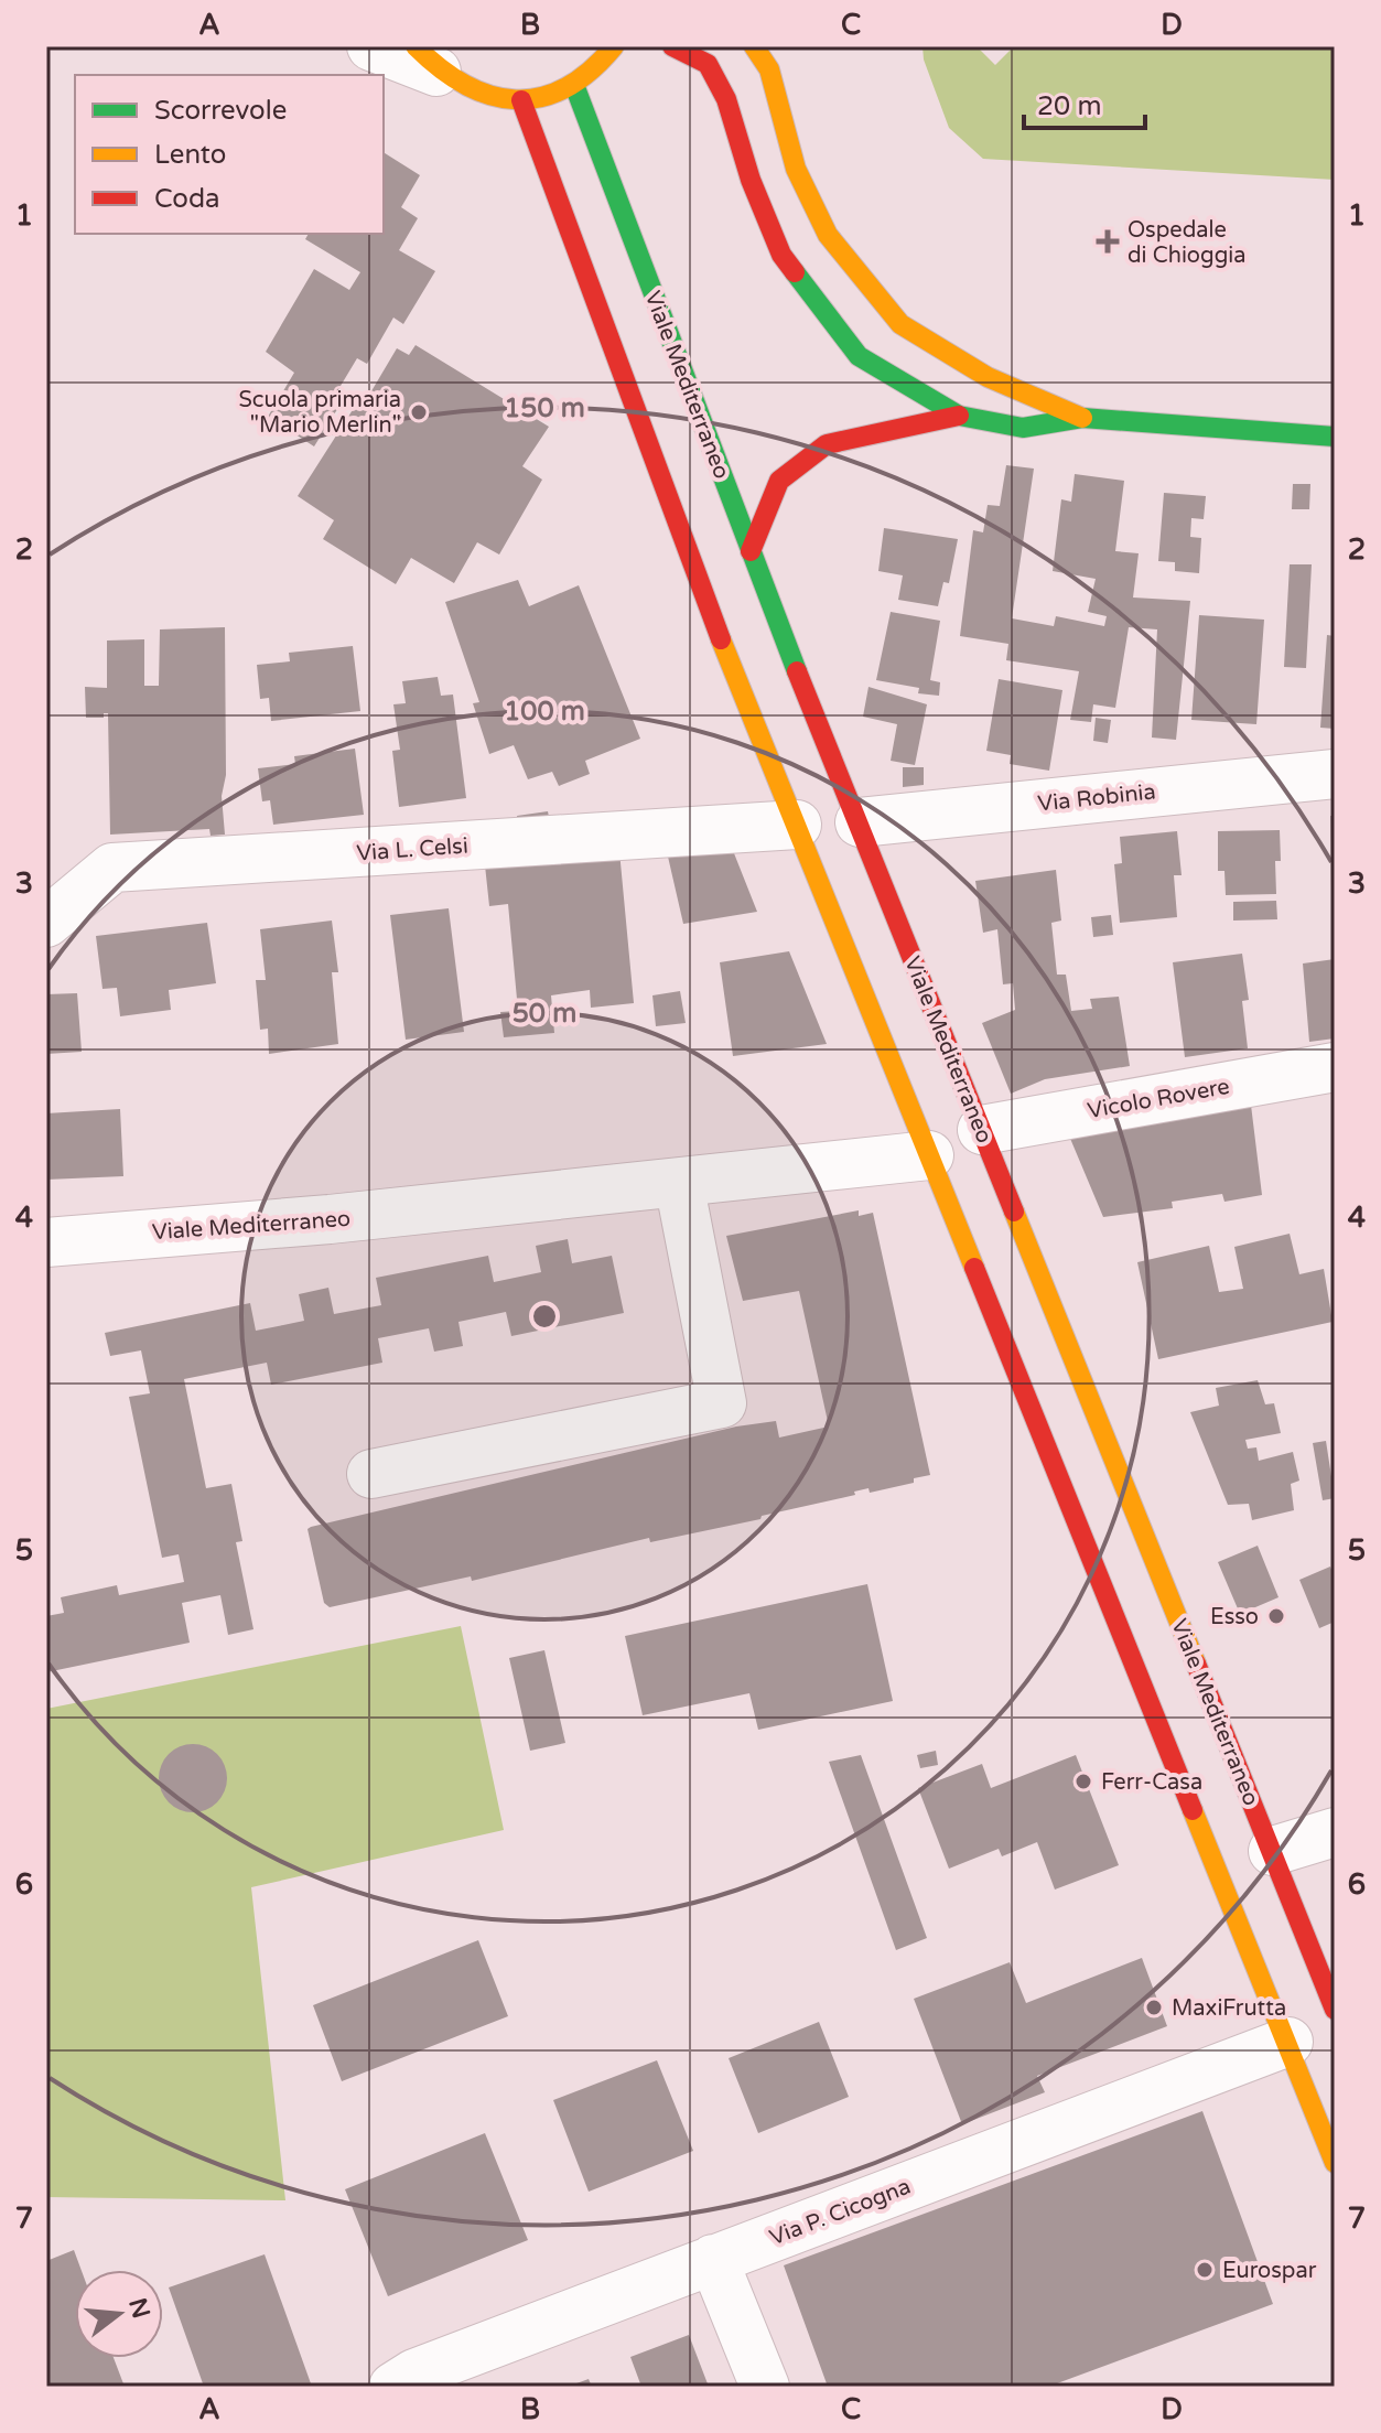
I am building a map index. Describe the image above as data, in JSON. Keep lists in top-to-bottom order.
{
  "streets": {
    "street": [
      "Viale Mediterraneo",
      "Via Robinia",
      "Via L. Celsi",
      "Vicolo Rovere",
      "Via P. Cicogna"
    ]
  },
  "crossings": [
    ["Viale Mediterraneo", "Via Robinia"],
    ["Viale Mediterraneo", "Vicolo Rovere"]
  ],
  "places": {
    "health": ["Ospedale di Chioggia"],
    "other": [
      "Scuola primaria \"Mario Merlin\"",
      "Esso",
      "Ferr-Casa",
      "MaxiFrutta",
      "Eurospar"
    ]
  },
  "legend": ["Scorrevole", "Lento", "Coda"],
  "scale_bar": "20 m",
  "north": "right",
  "grid": {
    "columns": [
      "A",
      "B",
      "C",
      "D"
    ],
    "rows": [
      "1",
      "2",
      "3",
      "4",
      "5",
      "6",
      "7"
    ]
  },
  "rings": ["150 m", "100 m", "50 m"]
}
